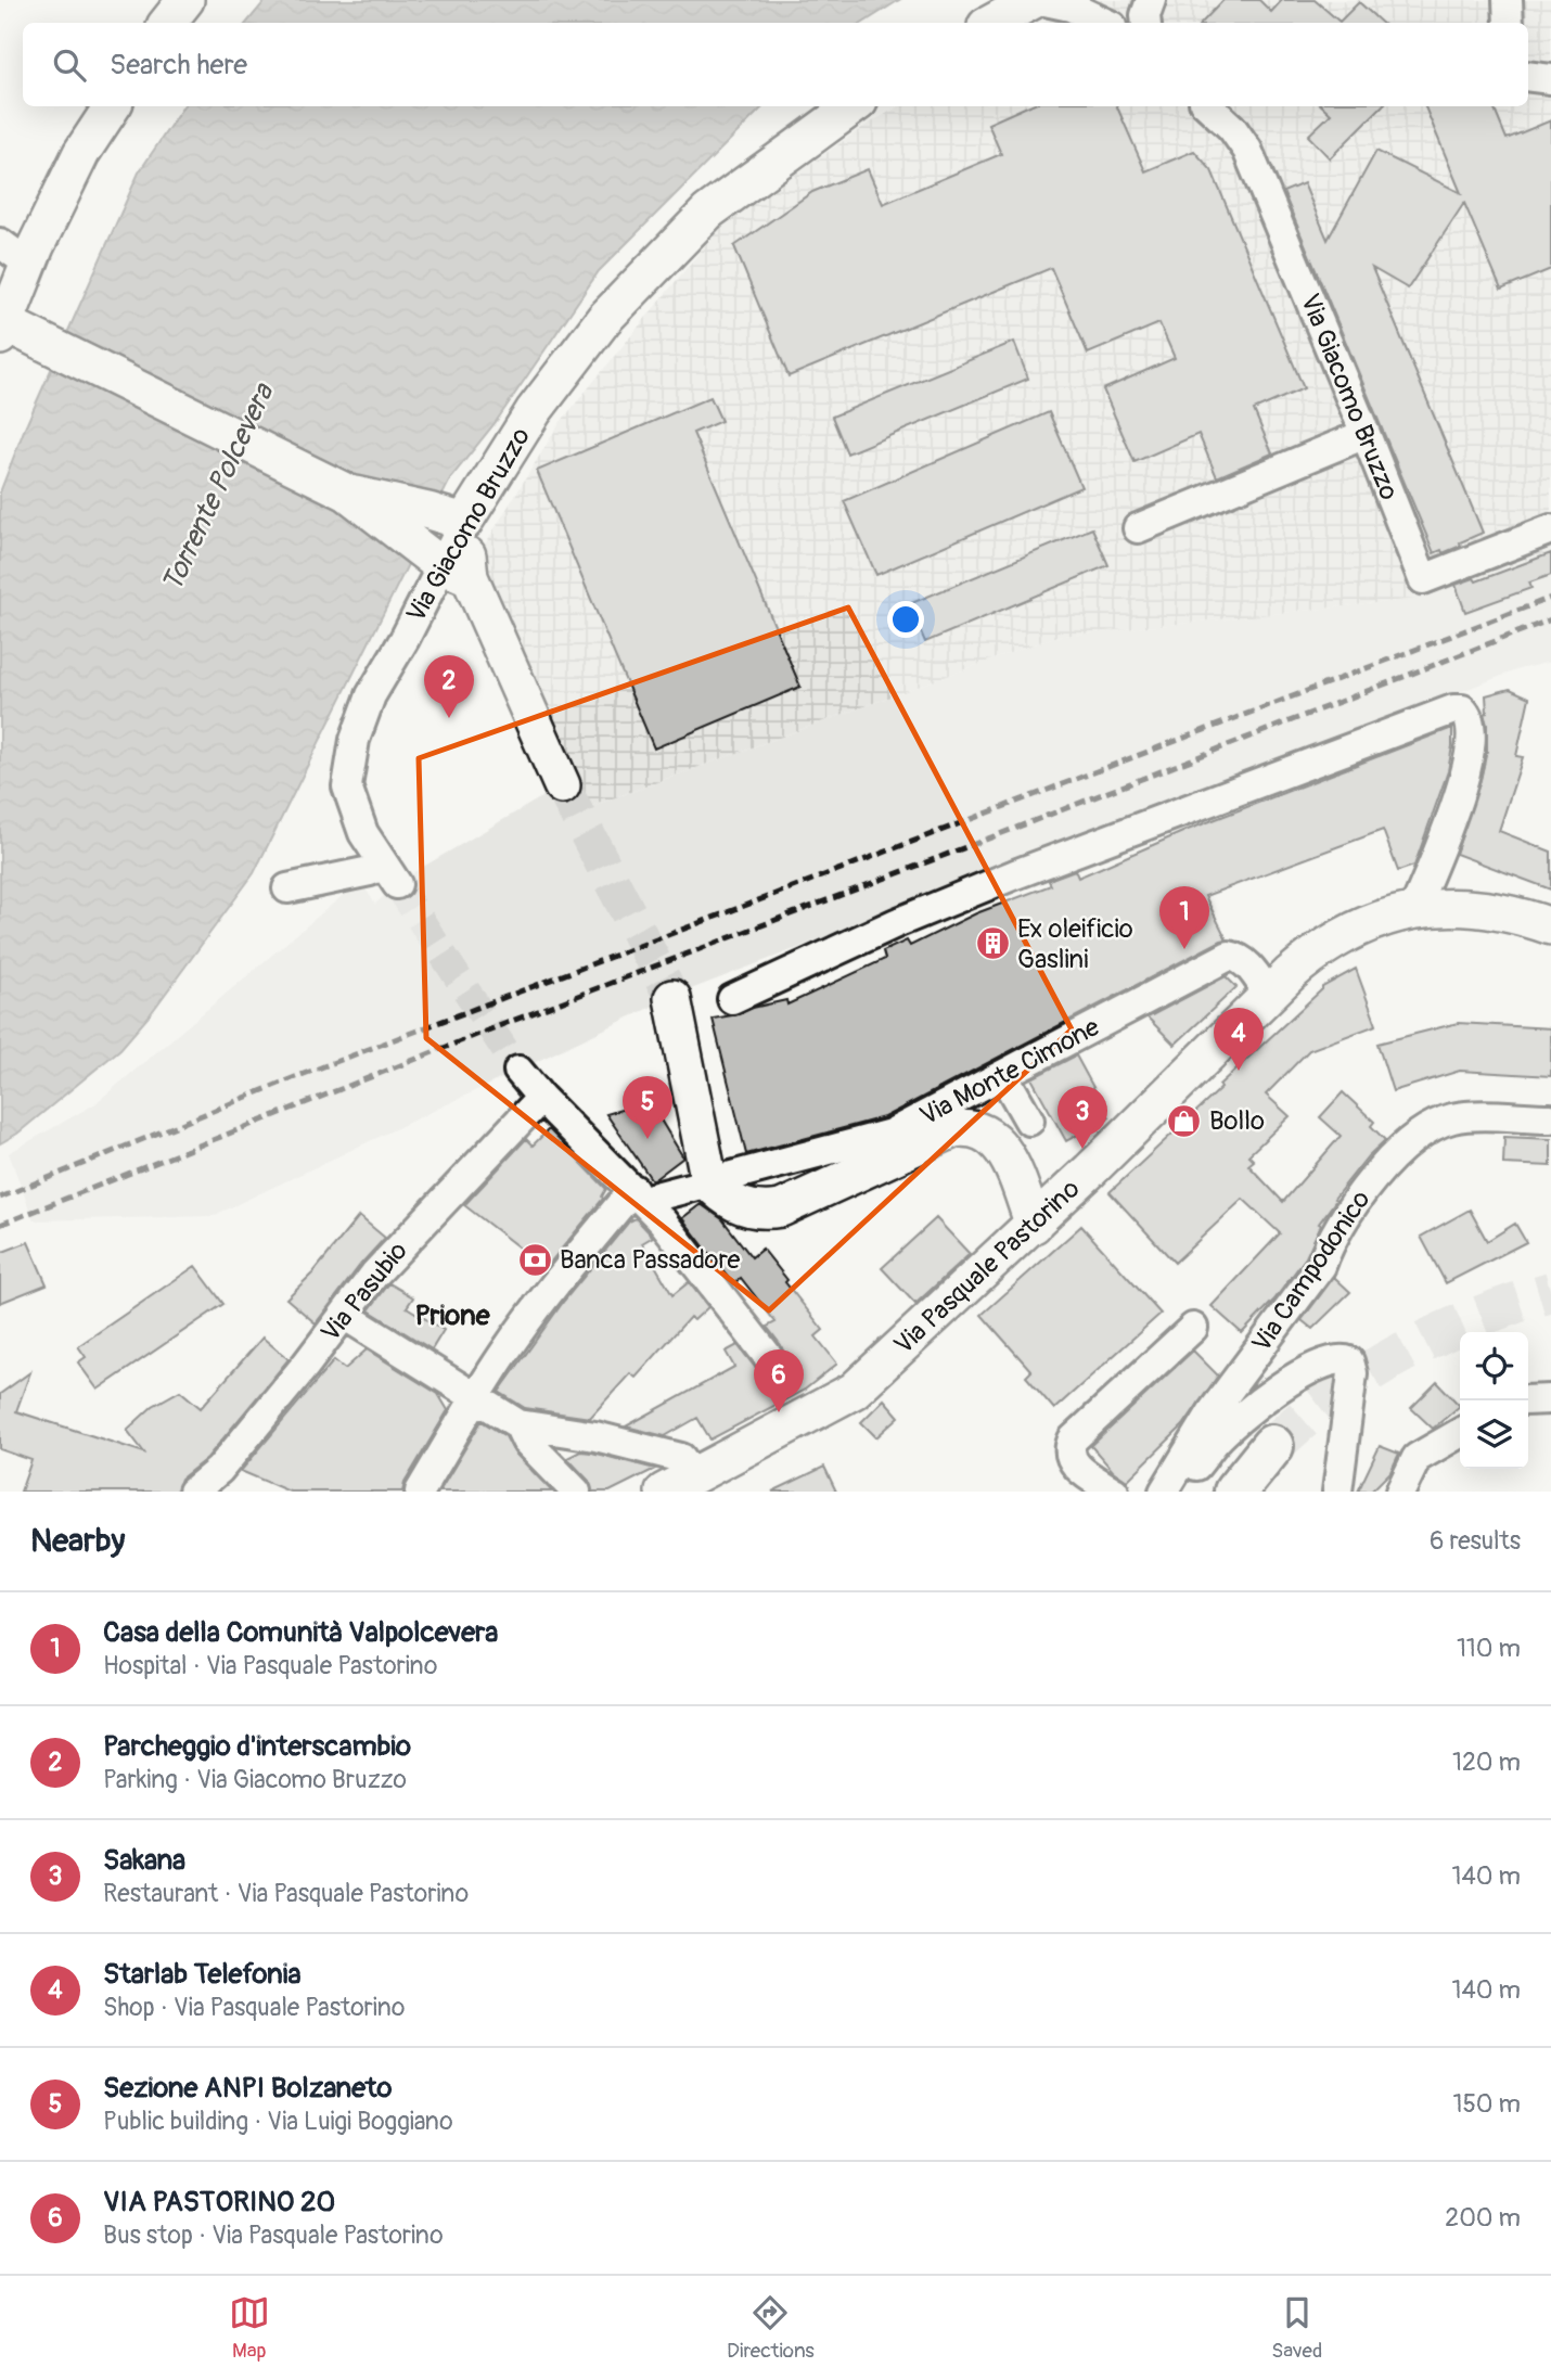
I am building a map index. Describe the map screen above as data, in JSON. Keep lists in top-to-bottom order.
{
  "streets": {
    "main road": ["Via Giacomo Bruzzo", "Via Pasquale Pastorino"],
    "street": ["Via Monte Cimone", "Via Campodonico", "Via Pasubio"]
  },
  "crossings": [
    ["Via Monte Cimone", "Via Pasquale Pastorino"]
  ],
  "districts": ["Prione"],
  "water": ["Torrente Polcevera"],
  "places": {
    "building": ["Ex oleificio Gaslini"],
    "shop": ["Bollo"],
    "bank": ["Banca Passadore"]
  },
  "page": {
    "search": "Search here",
    "pins": [
      "2",
      "1",
      "4",
      "5",
      "3",
      "6"
    ],
    "heading": ["Nearby", "6 results"],
    "list": [
      {
        "mark": "1",
        "name": "Casa della Comunità Valpolcevera",
        "note": "Hospital · Via Pasquale Pastorino",
        "value": "110 m"
      },
      {
        "mark": "2",
        "name": "Parcheggio d'interscambio",
        "note": "Parking · Via Giacomo Bruzzo",
        "value": "120 m"
      },
      {
        "mark": "3",
        "name": "Sakana",
        "note": "Restaurant · Via Pasquale Pastorino",
        "value": "140 m"
      },
      {
        "mark": "4",
        "name": "Starlab Telefonia",
        "note": "Shop · Via Pasquale Pastorino",
        "value": "140 m"
      },
      {
        "mark": "5",
        "name": "Sezione ANPI Bolzaneto",
        "note": "Public building · Via Luigi Boggiano",
        "value": "150 m"
      },
      {
        "mark": "6",
        "name": "VIA PASTORINO 20",
        "note": "Bus stop · Via Pasquale Pastorino",
        "value": "200 m"
      }
    ],
    "nav": ["Map", "Directions", "Saved"]
  }
}
